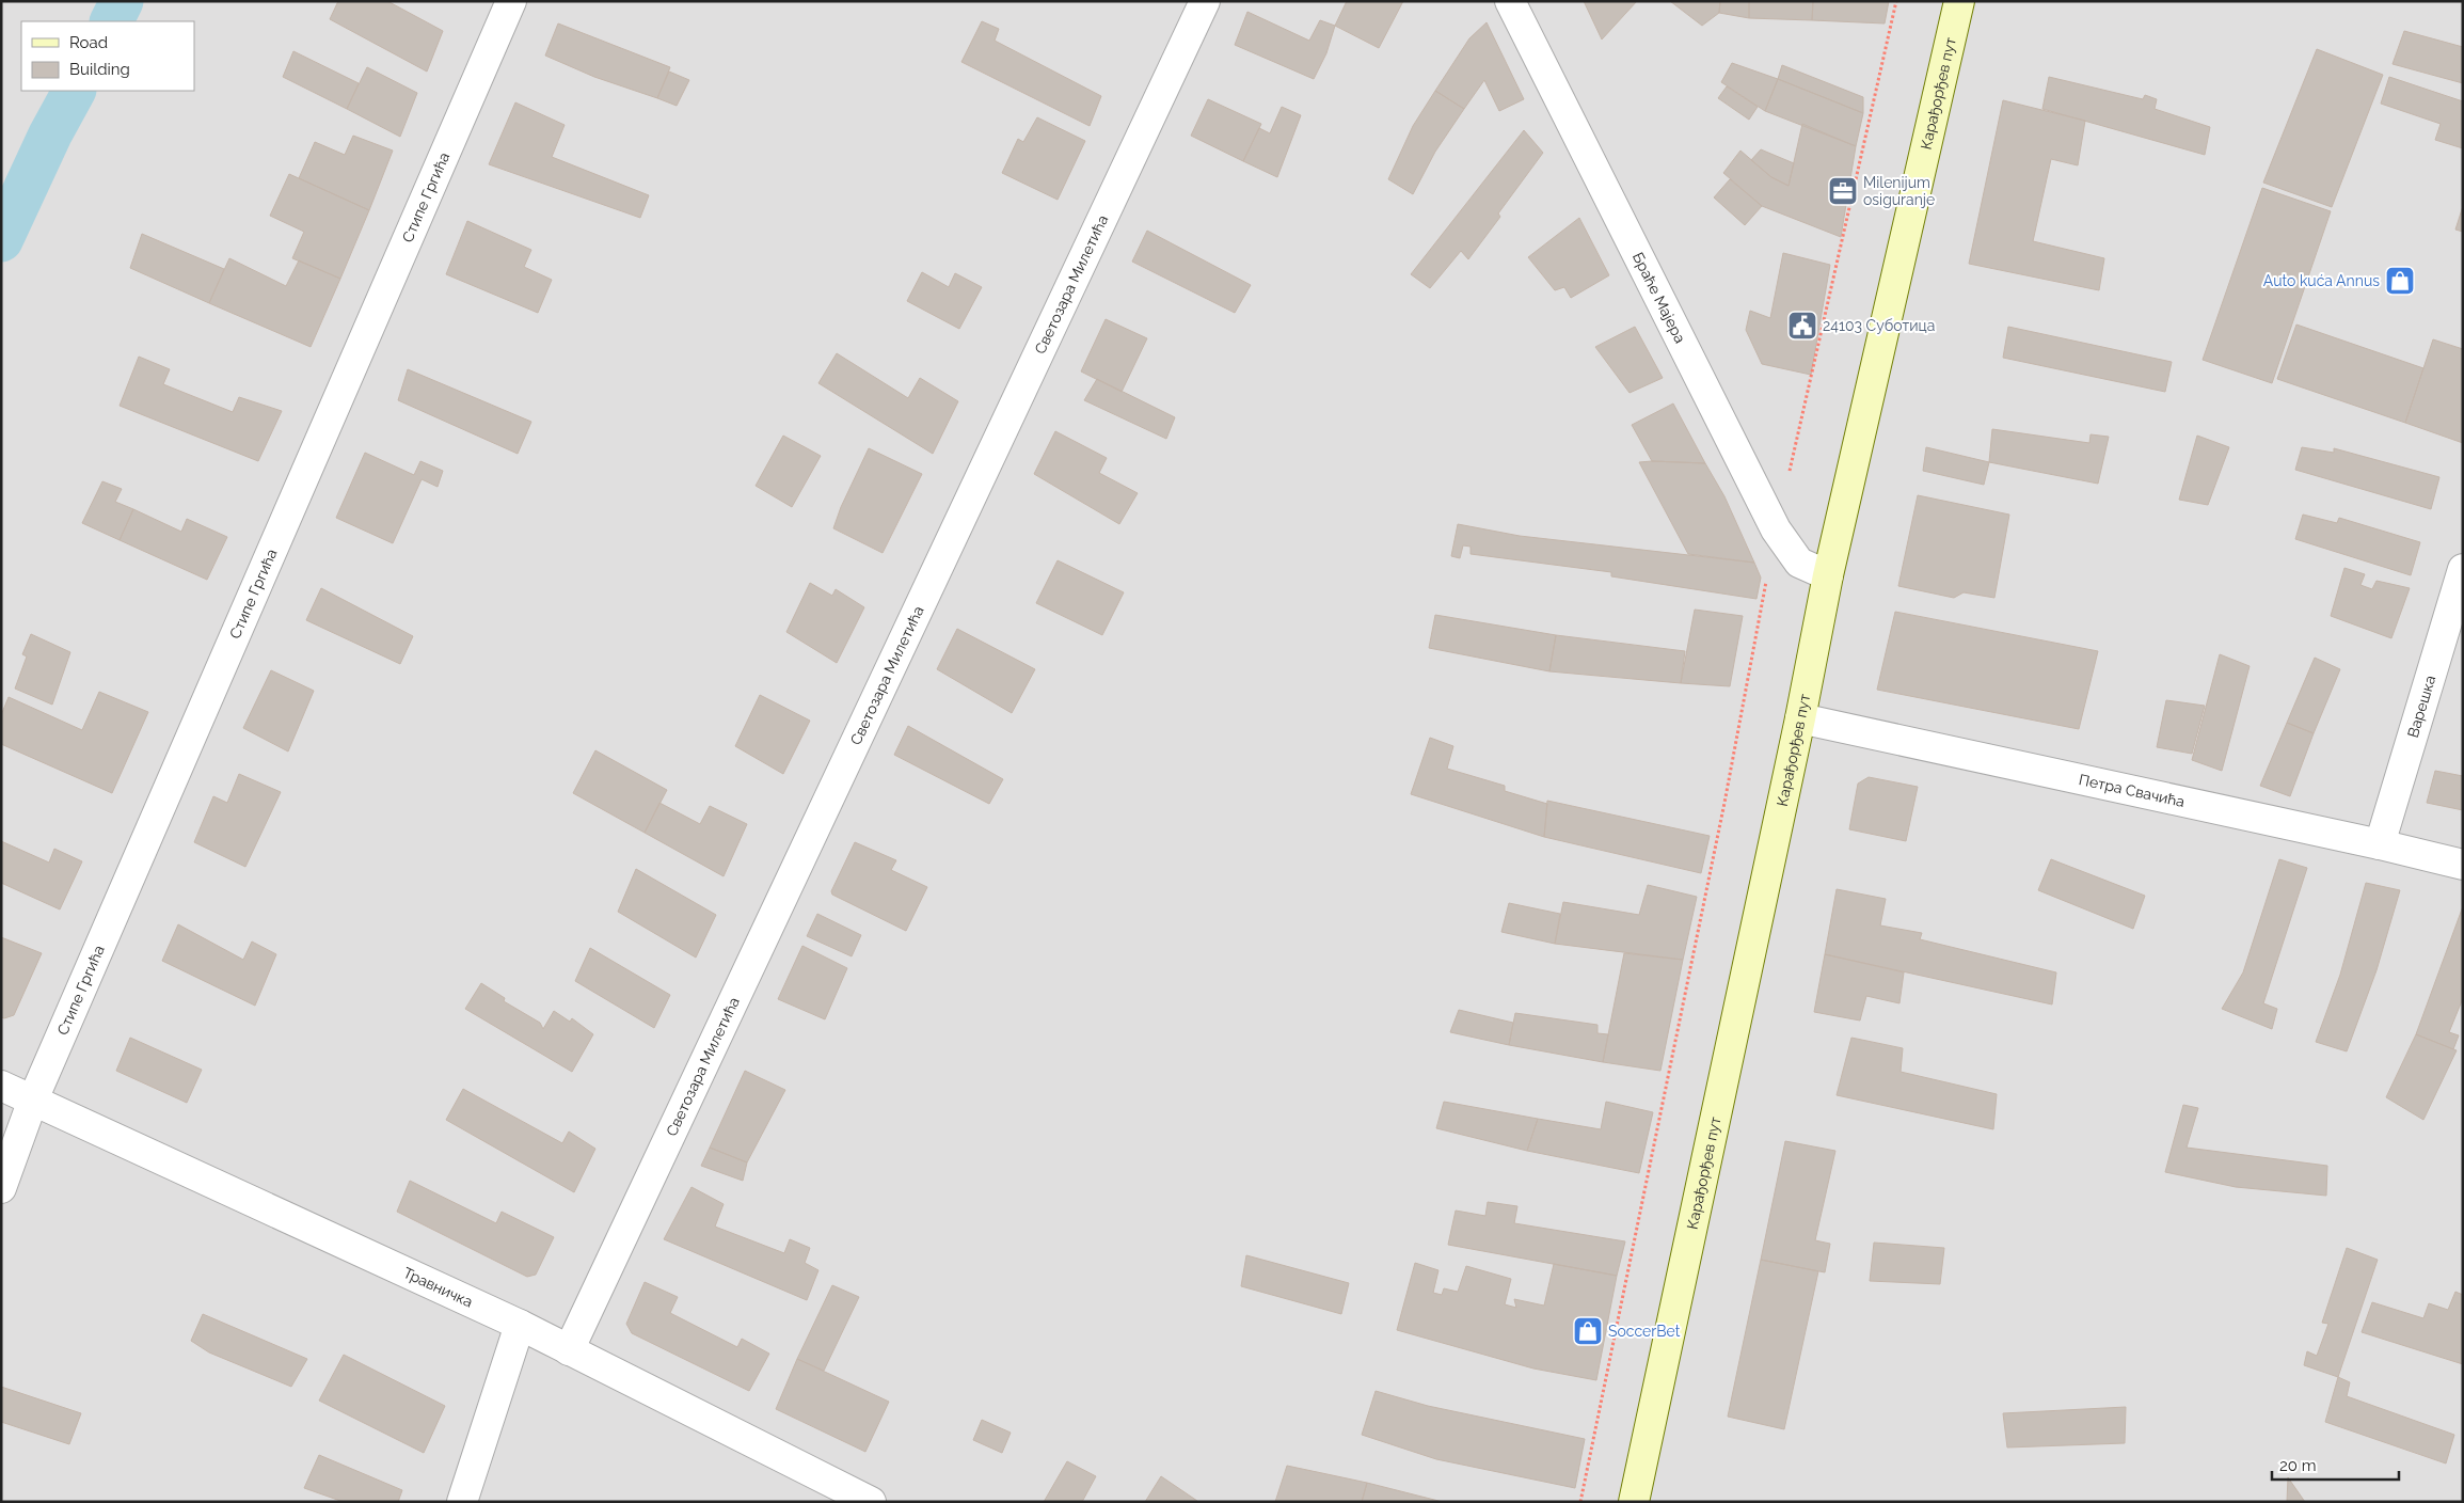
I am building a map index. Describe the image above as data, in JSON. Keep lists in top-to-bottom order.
{
  "streets": {
    "main road": ["Карађорђев пут"],
    "street": [
      "Стипе Гргића",
      "Светозара Милетића",
      "Браће Мајера",
      "Варешка",
      "Петра Свачића",
      "Травничка"
    ]
  },
  "crossings": [
    ["Карађорђев пут", "Браће Мајера"],
    ["Карађорђев пут", "Петра Свачића"],
    ["Стипе Гргића", "Травничка"],
    ["Светозара Милетића", "Травничка"],
    ["Варешка", "Петра Свачића"]
  ],
  "places": {
    "office": ["Milenijum osiguranje"],
    "shop": ["Auto kuća Annus", "SoccerBet"],
    "public building": ["24103 Суботица"]
  },
  "legend": ["Road", "Building"],
  "scale_bar": "20 m"
}
